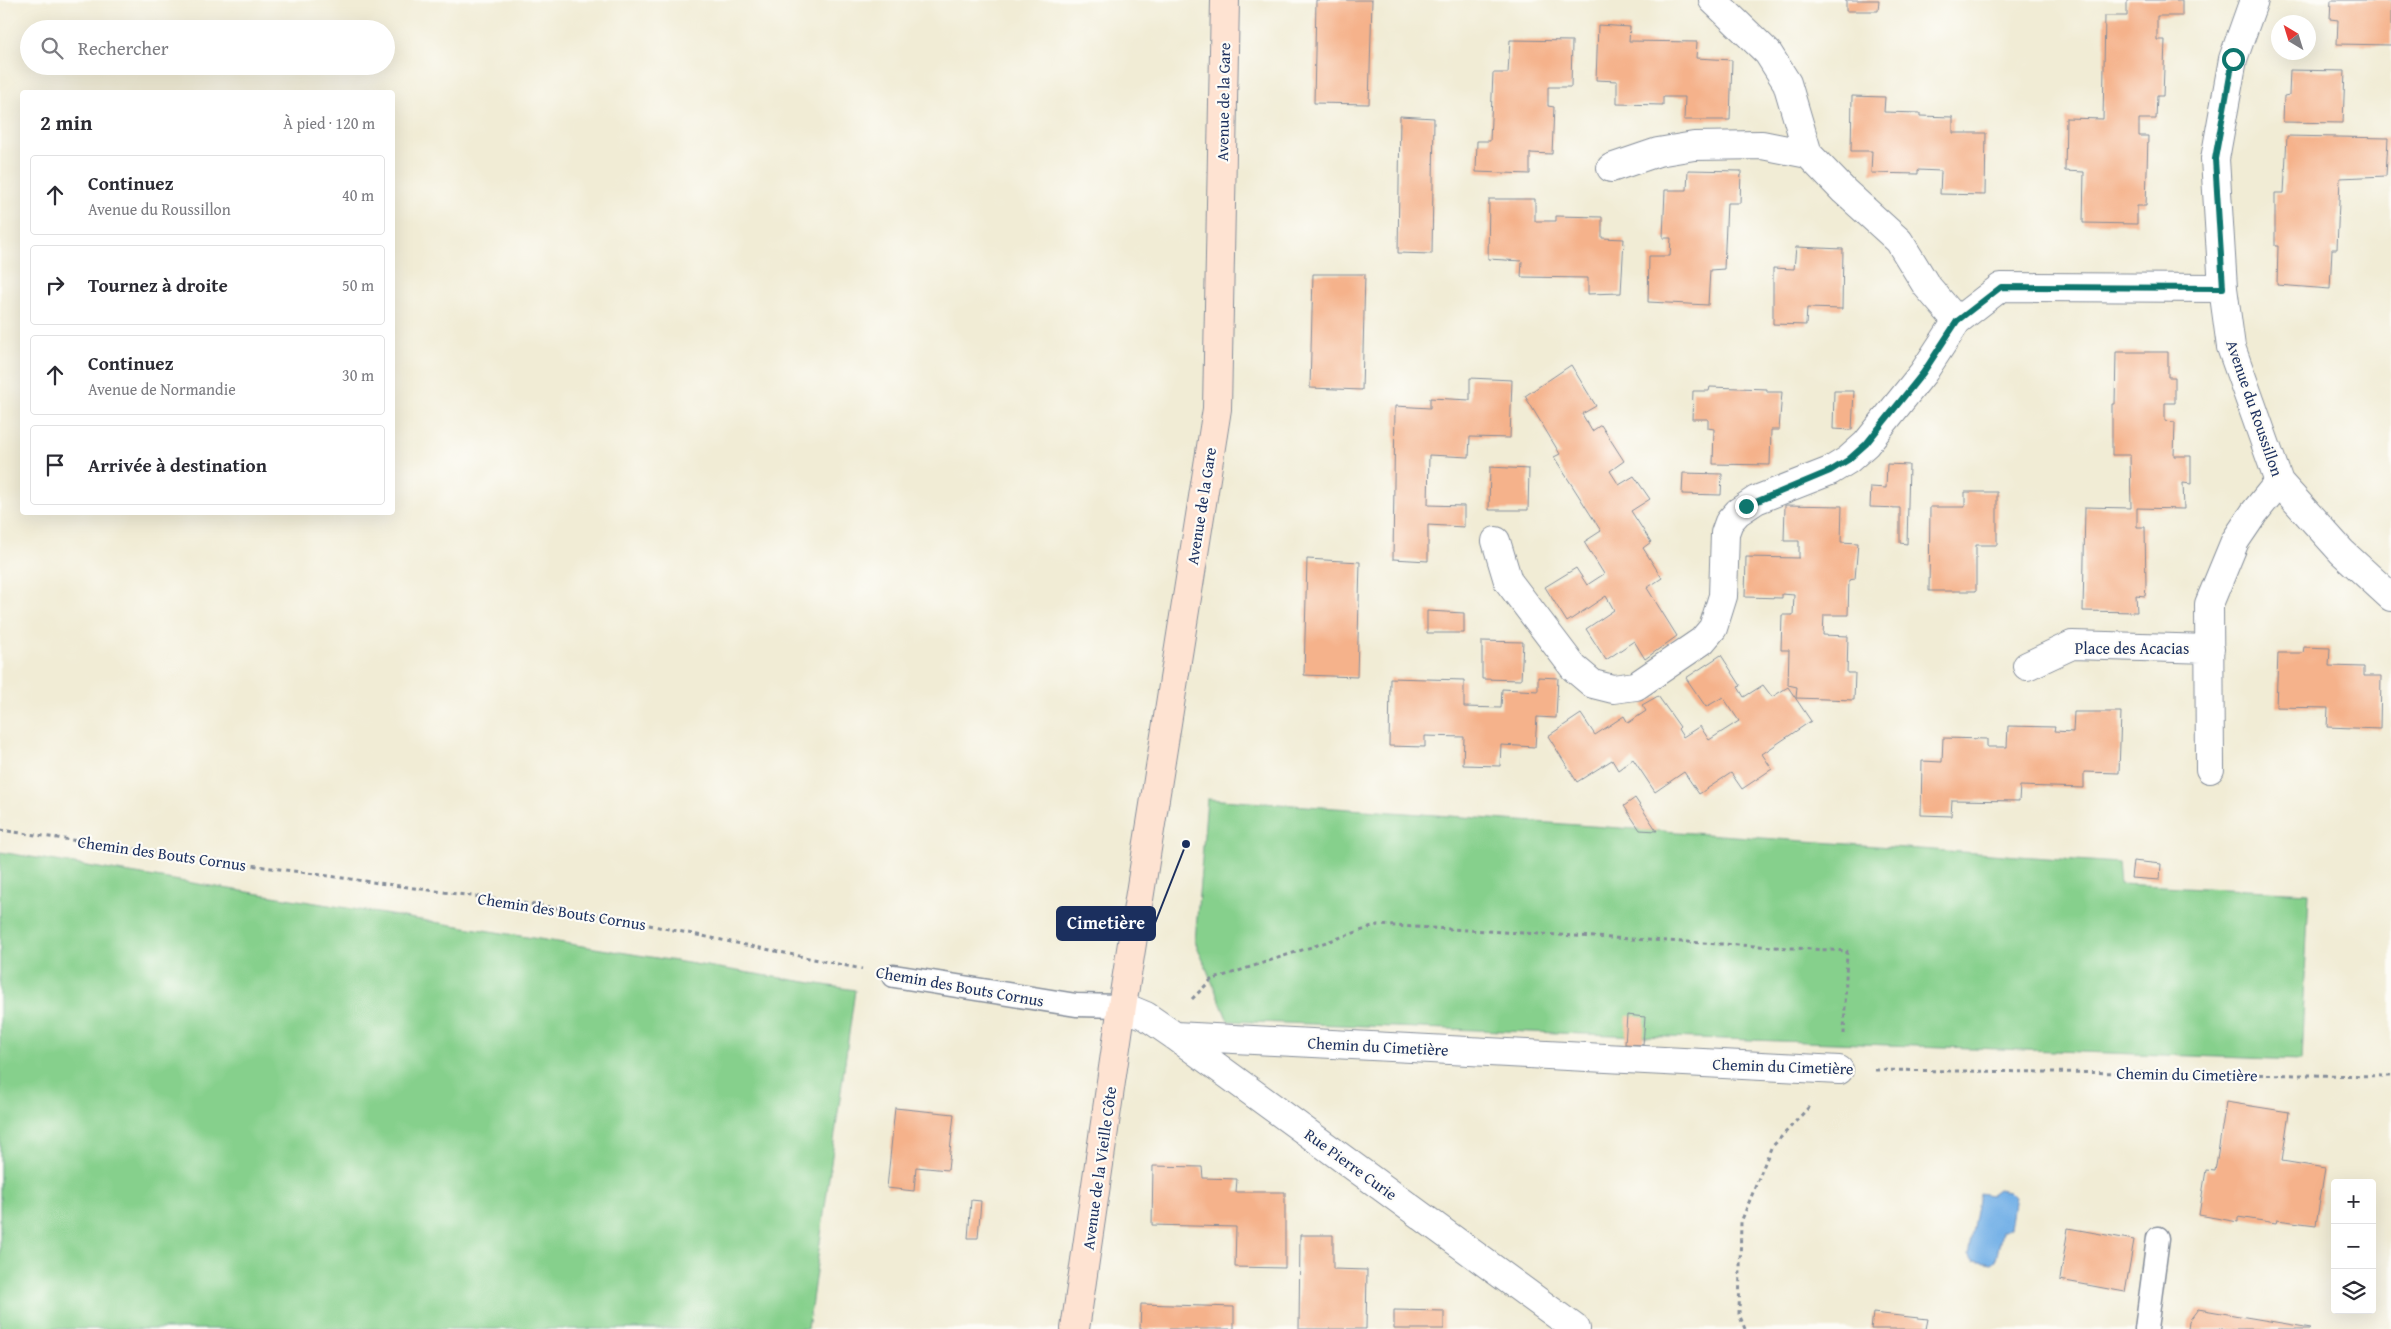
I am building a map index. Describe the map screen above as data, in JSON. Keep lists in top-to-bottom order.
{
  "streets": {
    "street": [
      "Avenue de la Gare",
      "Avenue du Roussillon",
      "Place des Acacias",
      "Chemin du Cimetière",
      "Rue Pierre Curie",
      "Avenue de la Vieille Côte"
    ],
    "lane": ["Chemin des Bouts Cornus"]
  },
  "crossings": [
    ["Avenue de la Gare", "Chemin des Bouts Cornus"],
    ["Avenue de la Gare", "Rue Pierre Curie"],
    ["Avenue de la Gare", "Avenue de la Vieille Côte"],
    ["Chemin des Bouts Cornus", "Rue Pierre Curie"],
    ["Chemin des Bouts Cornus", "Avenue de la Vieille Côte"],
    ["Chemin du Cimetière", "Rue Pierre Curie"],
    ["Rue Pierre Curie", "Avenue de la Vieille Côte"]
  ],
  "places": ["Cimetière"],
  "north": "top left",
  "page": {
    "search": "Rechercher",
    "heading": ["2 min", "À pied · 120 m"],
    "list": [
      ["Continuez", "Avenue du Roussillon", "40 m"],
      ["Tournez à droite", "50 m"],
      ["Continuez", "Avenue de Normandie", "30 m"],
      "Arrivée à destination"
    ],
    "map_buttons": ["+", "−"]
  }
}
